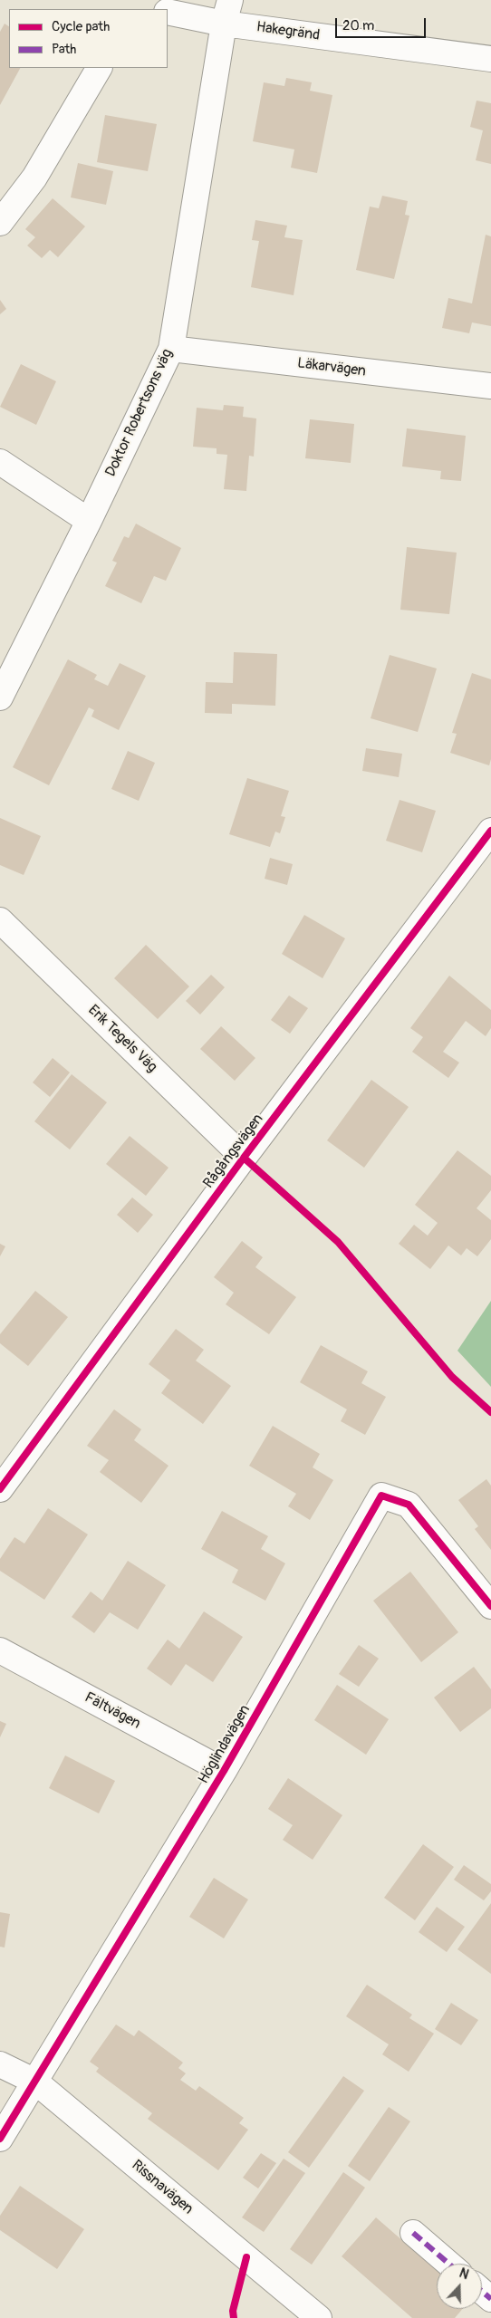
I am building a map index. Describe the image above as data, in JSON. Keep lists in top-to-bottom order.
{
  "streets": {
    "street": [
      "Hakegränd",
      "Läkarvägen",
      "Doktor Robertsons väg",
      "Erik Tegels Väg",
      "Rågångsvägen",
      "Fältvägen",
      "Höglindavägen",
      "Rissnavägen"
    ]
  },
  "crossings": [
    ["Hakegränd", "Doktor Robertsons väg"],
    ["Läkarvägen", "Doktor Robertsons väg"],
    ["Erik Tegels Väg", "Rågångsvägen"],
    ["Fältvägen", "Höglindavägen"],
    ["Höglindavägen", "Rissnavägen"]
  ],
  "legend": ["Cycle path", "Path"],
  "scale_bar": "20 m",
  "north": "top"
}
